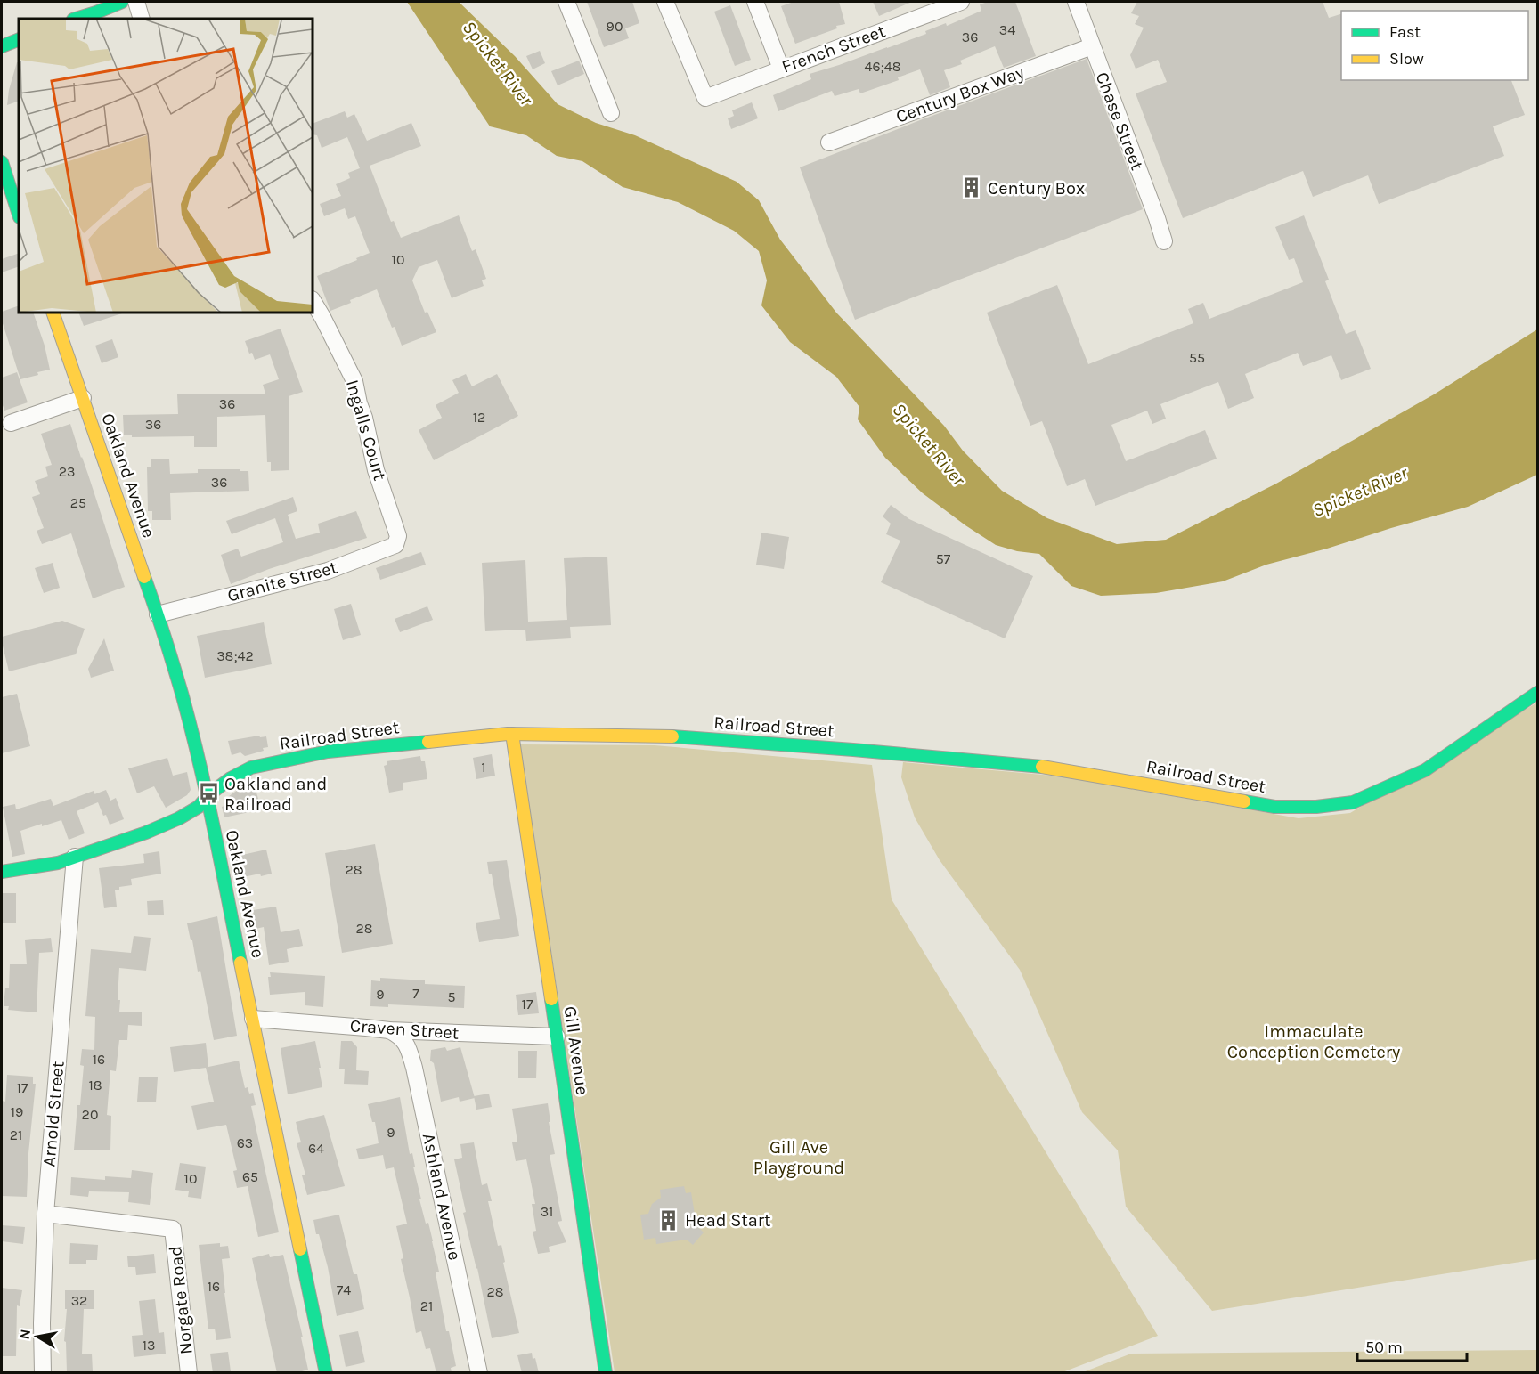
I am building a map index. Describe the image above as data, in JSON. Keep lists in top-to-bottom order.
{
  "streets": {
    "street": [
      "French Street",
      "Century Box Way",
      "Chase Street",
      "Ingalls Court",
      "Oakland Avenue",
      "Granite Street",
      "Railroad Street",
      "Craven Street",
      "Gill Avenue",
      "Arnold Street",
      "Ashland Avenue",
      "Norgate Road"
    ]
  },
  "crossings": [
    ["Century Box Way", "Chase Street"],
    ["Ingalls Court", "Granite Street"],
    ["Oakland Avenue", "Granite Street"],
    ["Oakland Avenue", "Railroad Street"],
    ["Oakland Avenue", "Craven Street"],
    ["Railroad Street", "Gill Avenue"],
    ["Railroad Street", "Arnold Street"],
    ["Craven Street", "Gill Avenue"],
    ["Craven Street", "Ashland Avenue"],
    ["Arnold Street", "Norgate Road"]
  ],
  "water": ["Spicket River"],
  "parks": ["Immaculate Conception Cemetery", "Gill Ave Playground"],
  "places": {
    "building": ["Century Box", "Head Start"],
    "bus stop": ["Oakland and Railroad"]
  },
  "house_numbers": [
    "90",
    "34",
    "36",
    "46;48",
    "10",
    "55",
    "36",
    "12",
    "36",
    "23",
    "36",
    "25",
    "57",
    "38;42",
    "1",
    "28",
    "28",
    "7",
    "9",
    "5",
    "17",
    "16",
    "18",
    "17",
    "19",
    "20",
    "9",
    "21",
    "63",
    "64",
    "65",
    "10",
    "31",
    "16",
    "74",
    "28",
    "32",
    "21",
    "13"
  ],
  "legend": ["Fast", "Slow"],
  "scale_bar": "50 m",
  "north": "left"
}
